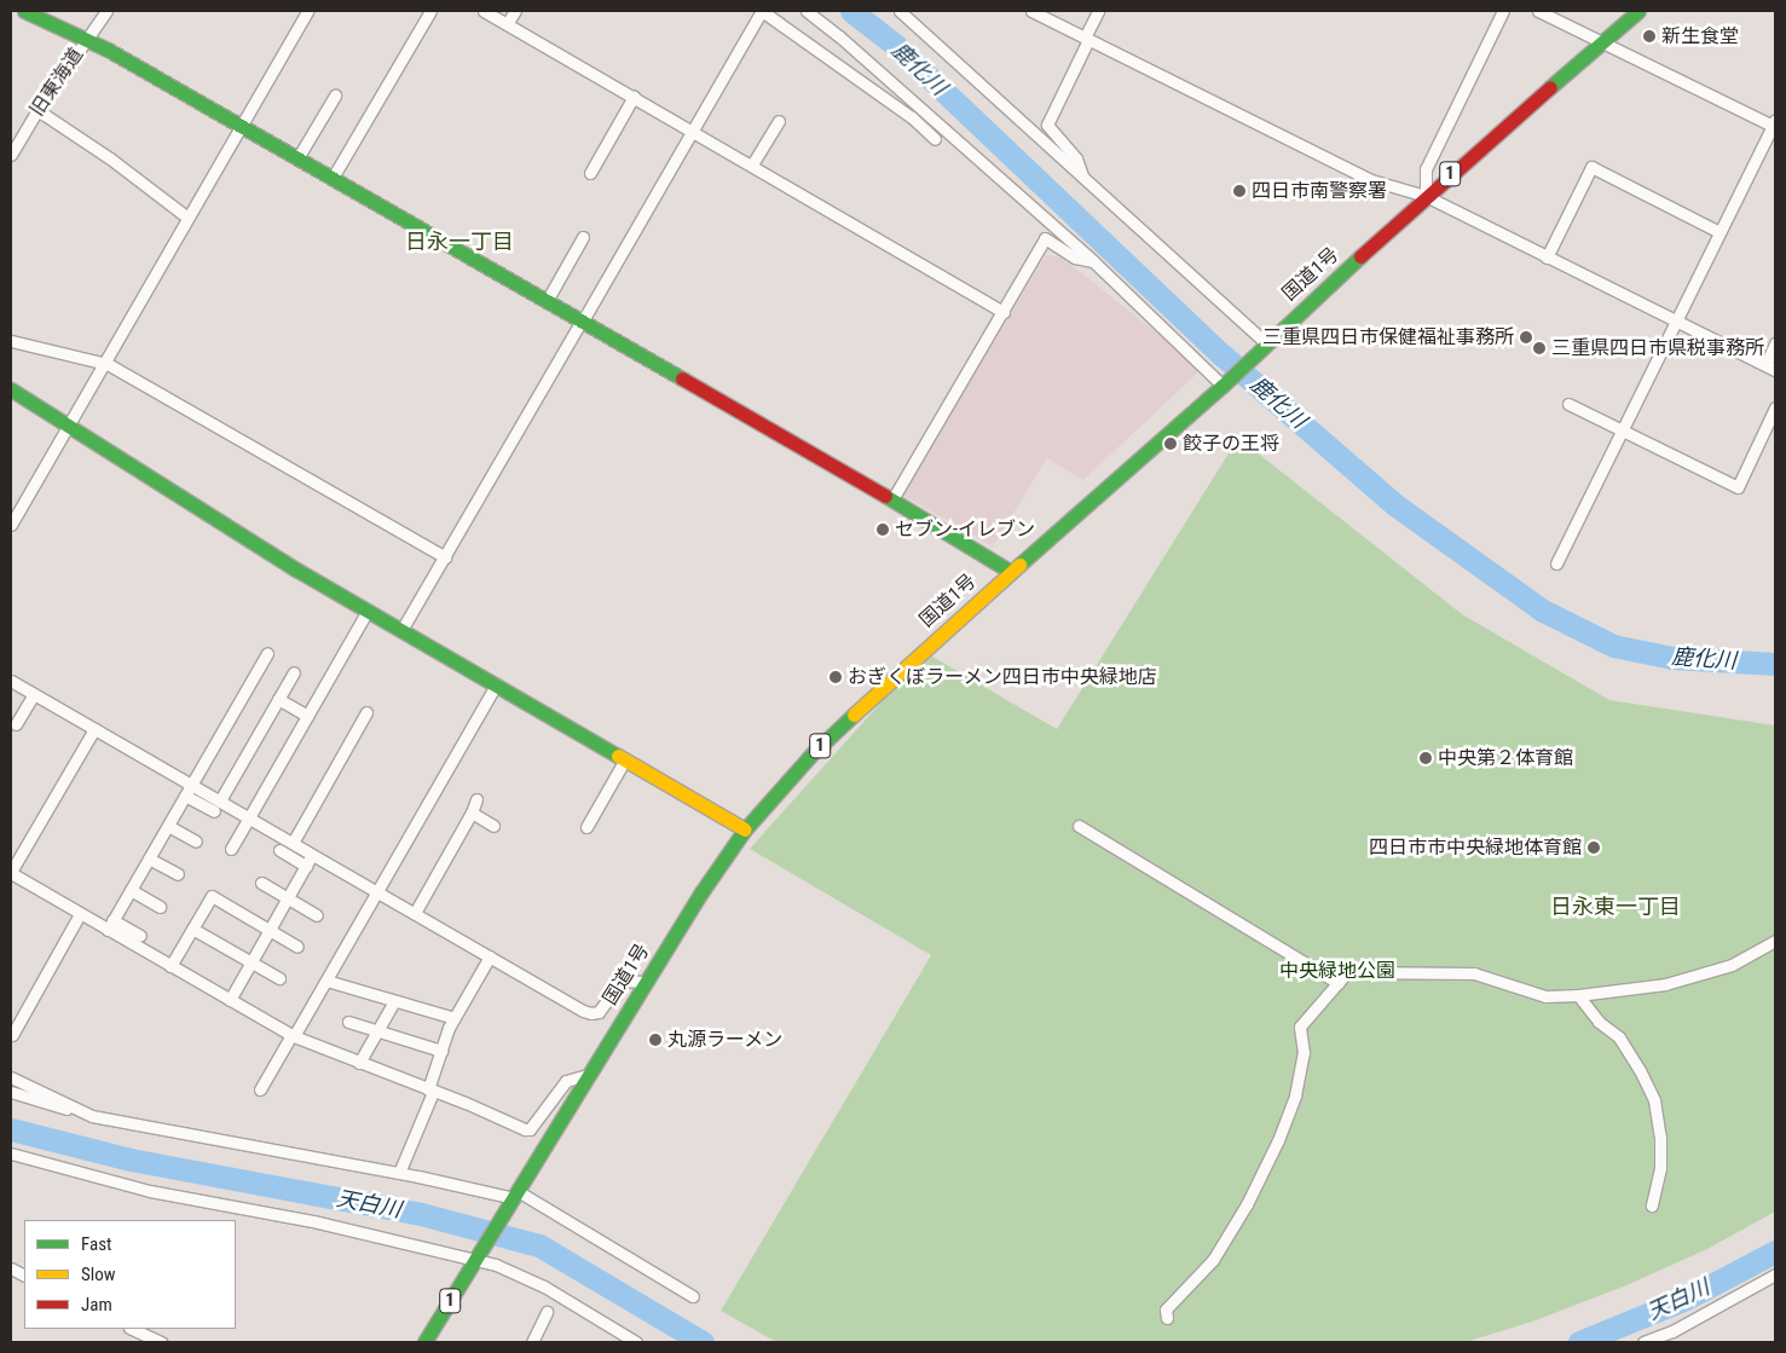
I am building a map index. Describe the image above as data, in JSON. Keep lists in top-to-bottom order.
{
  "streets": {
    "main road": ["1", "国道1号"],
    "street": ["旧東海道"]
  },
  "districts": ["日永一丁目", "日永東一丁目"],
  "water": ["鹿化川", "天白川"],
  "parks": ["中央緑地公園"],
  "places": [
    "新生食堂",
    "四日市南警察署",
    "三重県四日市保健福祉事務所",
    "三重県四日市県税事務所",
    "餃子の王将",
    "セブン-イレブン",
    "おぎくぼラーメン四日市中央緑地店",
    "中央第２体育館",
    "四日市市中央緑地体育館",
    "丸源ラーメン"
  ],
  "legend": ["Fast", "Slow", "Jam"]
}
